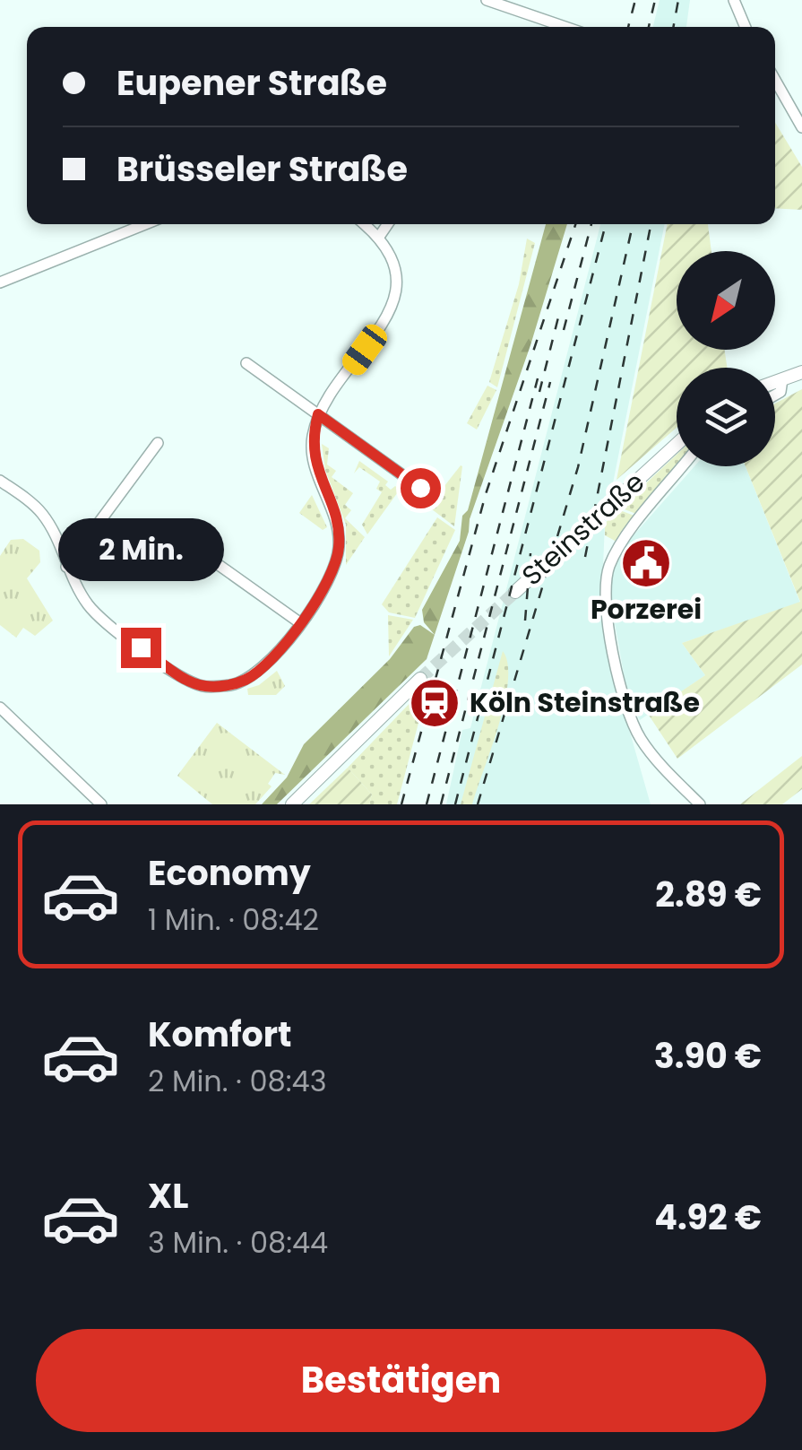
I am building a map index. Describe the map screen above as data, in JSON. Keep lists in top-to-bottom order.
{
  "streets": {
    "main road": ["Steinstraße"]
  },
  "places": {
    "public building": ["Porzerei"],
    "station": ["Köln Steinstraße"]
  },
  "north": "bottom left",
  "page": {
    "banner": ["Eupener Straße", "Brüsseler Straße"],
    "bubble": "2 Min.",
    "list": [
      {
        "name": "Economy",
        "note": "1 Min. · 08:42",
        "value": "2.89 €"
      },
      {
        "name": "Komfort",
        "note": "2 Min. · 08:43",
        "value": "3.90 €"
      },
      {
        "name": "XL",
        "note": "3 Min. · 08:44",
        "value": "4.92 €"
      }
    ],
    "buttons": "Bestätigen"
  }
}
